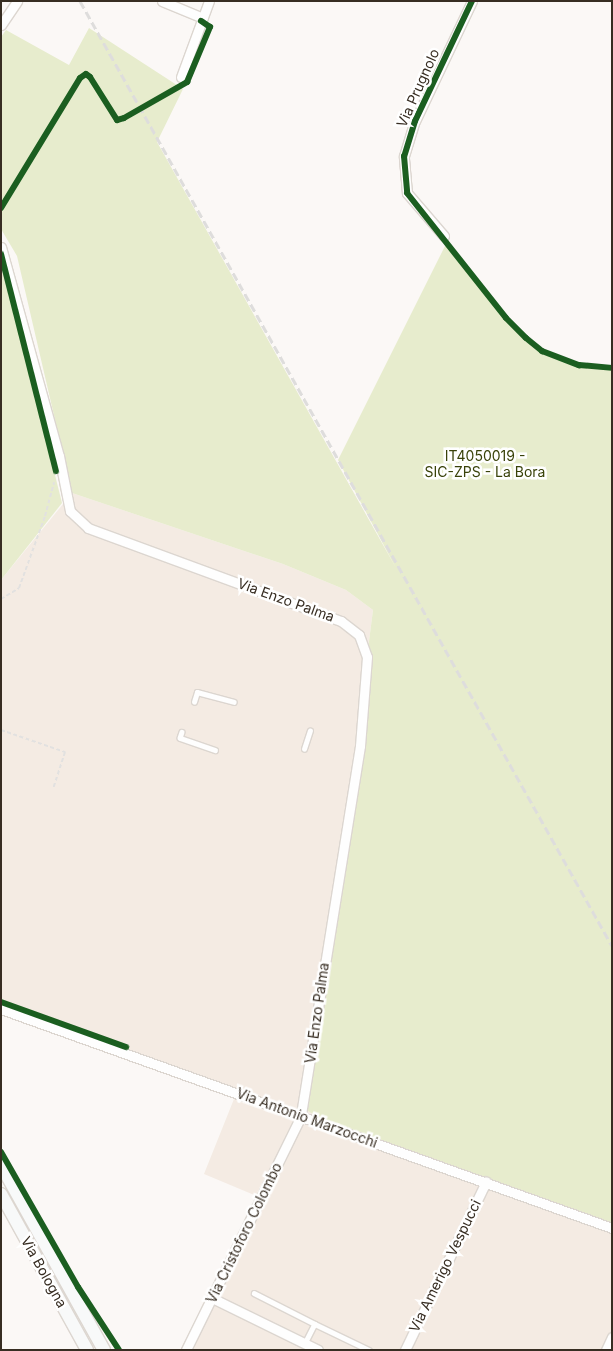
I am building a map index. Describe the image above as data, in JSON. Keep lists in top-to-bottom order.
{
  "streets": {
    "main road": ["Via Bologna"],
    "street": [
      "Via Prugnolo",
      "Via Enzo Palma",
      "Via Antonio Marzocchi",
      "Via Cristoforo Colombo",
      "Via Amerigo Vespucci"
    ]
  },
  "crossings": [
    ["Via Enzo Palma", "Via Antonio Marzocchi"],
    ["Via Enzo Palma", "Via Cristoforo Colombo"],
    ["Via Antonio Marzocchi", "Via Cristoforo Colombo"],
    ["Via Antonio Marzocchi", "Via Amerigo Vespucci"]
  ],
  "parks": ["IT4050019 - SIC-ZPS - La Bora"]
}
